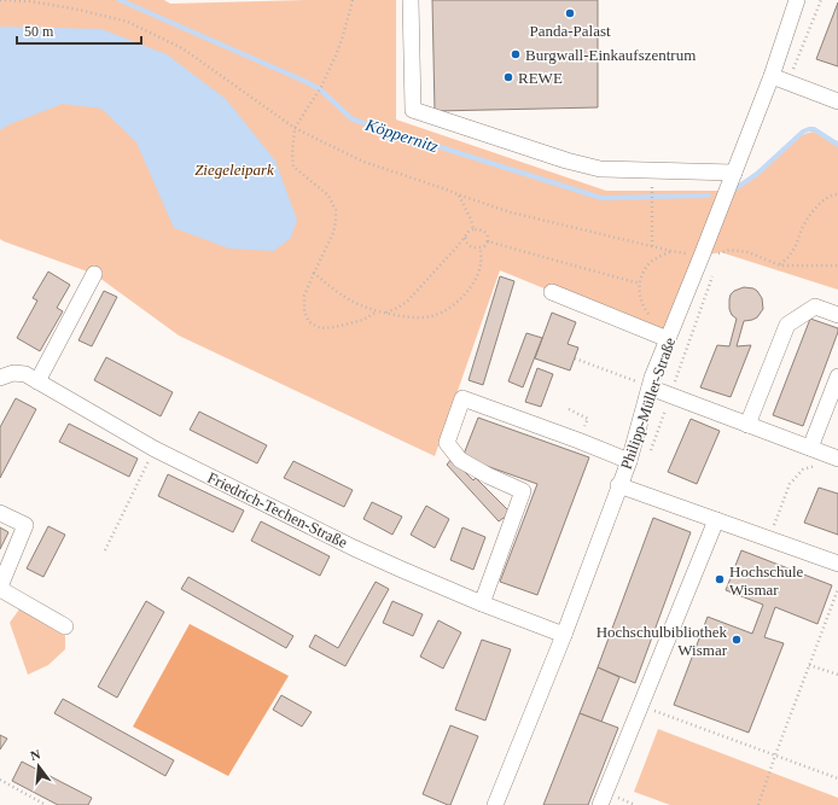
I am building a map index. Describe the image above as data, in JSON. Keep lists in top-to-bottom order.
{
  "streets": {
    "street": ["Philipp-Müller-Straße", "Friedrich-Techen-Straße"]
  },
  "crossings": [
    ["Philipp-Müller-Straße", "Friedrich-Techen-Straße"]
  ],
  "water": ["Köppernitz"],
  "parks": ["Ziegeleipark"],
  "places": [
    "Panda-Palast",
    "Burgwall-Einkaufszentrum",
    "REWE",
    "Hochschule Wismar",
    "Hochschulbibliothek Wismar"
  ],
  "scale_bar": "50 m",
  "north": "top"
}
